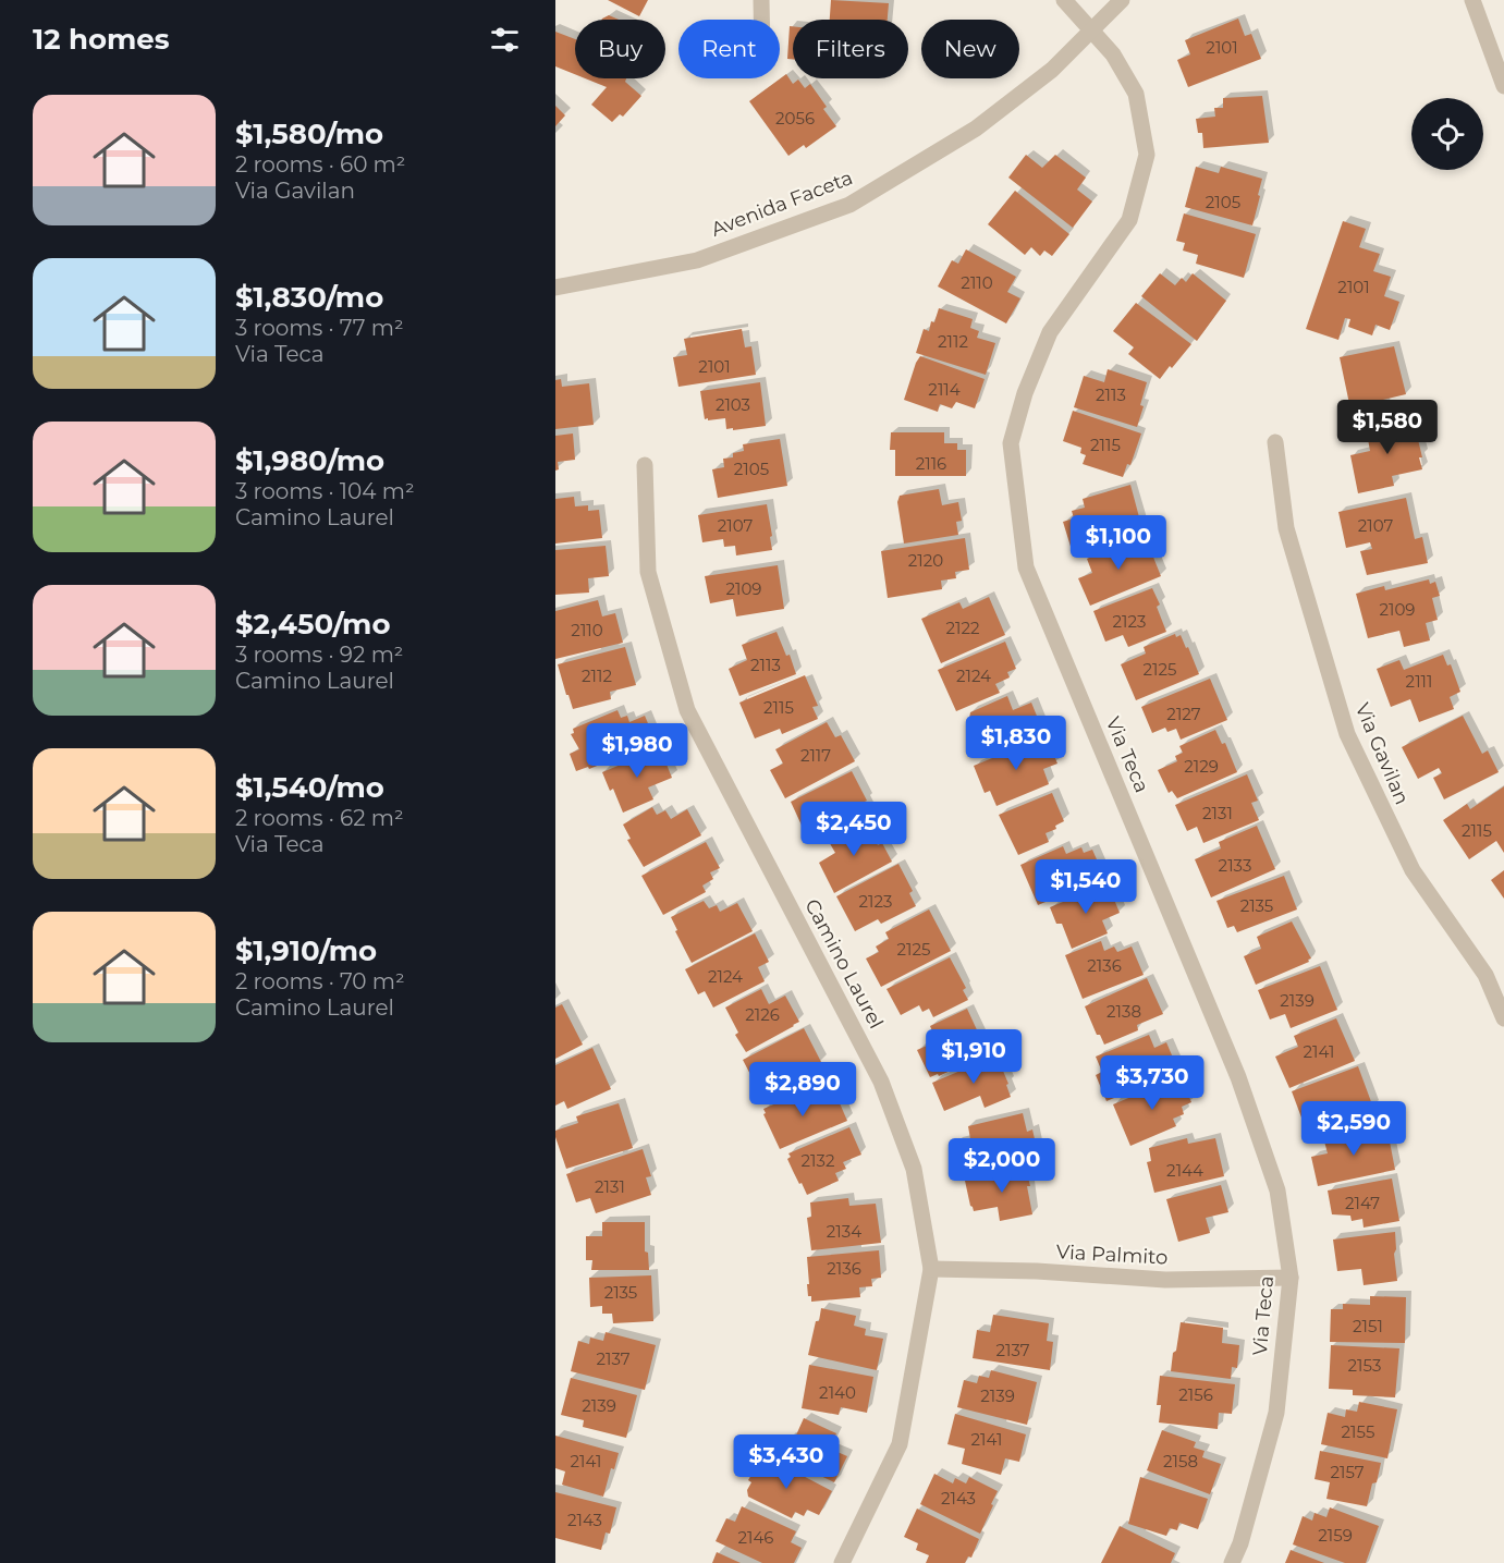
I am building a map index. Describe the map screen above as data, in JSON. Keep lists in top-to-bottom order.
{
  "streets": {
    "street": [
      "Avenida Faceta",
      "Via Gavilan",
      "Via Teca",
      "Camino Laurel",
      "Via Palmito"
    ]
  },
  "crossings": [
    ["Avenida Faceta", "Via Teca"],
    ["Via Teca", "Via Palmito"],
    ["Camino Laurel", "Via Palmito"]
  ],
  "house_numbers": [
    "2101",
    "2056",
    "2105",
    "2110",
    "2101",
    "2112",
    "2101",
    "2114",
    "2113",
    "2103",
    "2115",
    "2116",
    "2105",
    "2107",
    "2107",
    "2120",
    "2109",
    "2109",
    "2123",
    "2122",
    "2110",
    "2113",
    "2125",
    "2112",
    "2124",
    "2111",
    "2115",
    "2127",
    "2117",
    "2129",
    "2131",
    "2115",
    "2133",
    "2123",
    "2135",
    "2125",
    "2136",
    "2124",
    "2139",
    "2138",
    "2126",
    "2141",
    "2132",
    "2144",
    "2131",
    "2147",
    "2134",
    "2136",
    "2135",
    "2151",
    "2137",
    "2137",
    "2153",
    "2140",
    "2156",
    "2139",
    "2139",
    "2155",
    "2141",
    "2141",
    "2158",
    "2157",
    "2143",
    "2143",
    "2159",
    "2146"
  ],
  "page": {
    "heading": "12 homes",
    "chip": [
      "Buy",
      "Rent",
      "Filters",
      "New"
    ],
    "list": [
      {
        "name": "$1,580/mo",
        "note": "2 rooms · 60 m² · Via Gavilan"
      },
      {
        "name": "$1,830/mo",
        "note": "3 rooms · 77 m² · Via Teca"
      },
      {
        "name": "$1,980/mo",
        "note": "3 rooms · 104 m² · Camino Laurel"
      },
      {
        "name": "$2,450/mo",
        "note": "3 rooms · 92 m² · Camino Laurel"
      },
      {
        "name": "$1,540/mo",
        "note": "2 rooms · 62 m² · Via Teca"
      },
      {
        "name": "$1,910/mo",
        "note": "2 rooms · 70 m² · Camino Laurel"
      }
    ],
    "price": [
      "$1,580",
      "$1,100",
      "$1,830",
      "$1,980",
      "$2,450",
      "$1,540",
      "$1,910",
      "$3,730",
      "$2,890",
      "$2,590",
      "$2,000",
      "$3,430"
    ]
  }
}
